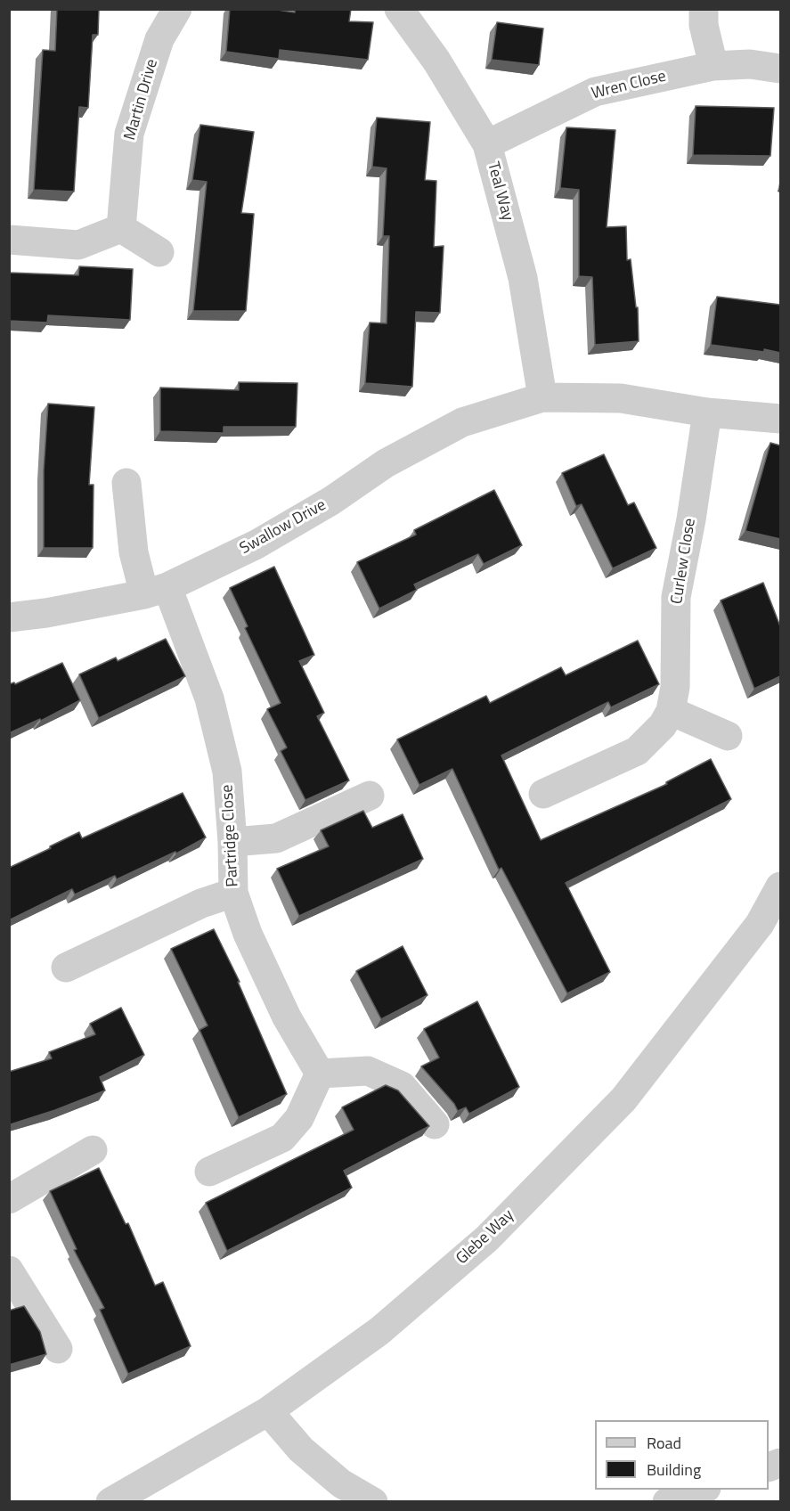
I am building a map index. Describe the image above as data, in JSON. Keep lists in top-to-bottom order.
{
  "streets": {
    "street": [
      "Wren Close",
      "Martin Drive",
      "Teal Way",
      "Swallow Drive",
      "Curlew Close",
      "Partridge Close",
      "Glebe Way"
    ]
  },
  "crossings": [
    ["Wren Close", "Teal Way"],
    ["Teal Way", "Swallow Drive"],
    ["Swallow Drive", "Partridge Close"]
  ],
  "legend": ["Road", "Building"]
}
